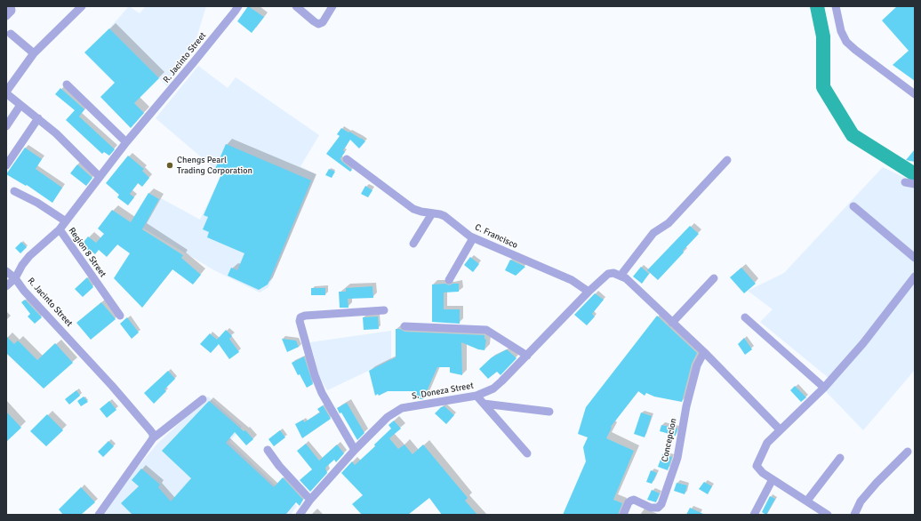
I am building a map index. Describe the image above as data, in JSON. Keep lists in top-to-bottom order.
{
  "streets": {
    "street": [
      "R. Jacinto Street",
      "C. Francisco",
      "Region 8 Street",
      "S. Doneza Street",
      "Concepcion"
    ]
  },
  "crossings": [
    ["R. Jacinto Street", "Region 8 Street"],
    ["C. Francisco", "S. Doneza Street"]
  ],
  "places": ["Chengs Pearl Trading Corporation"]
}
